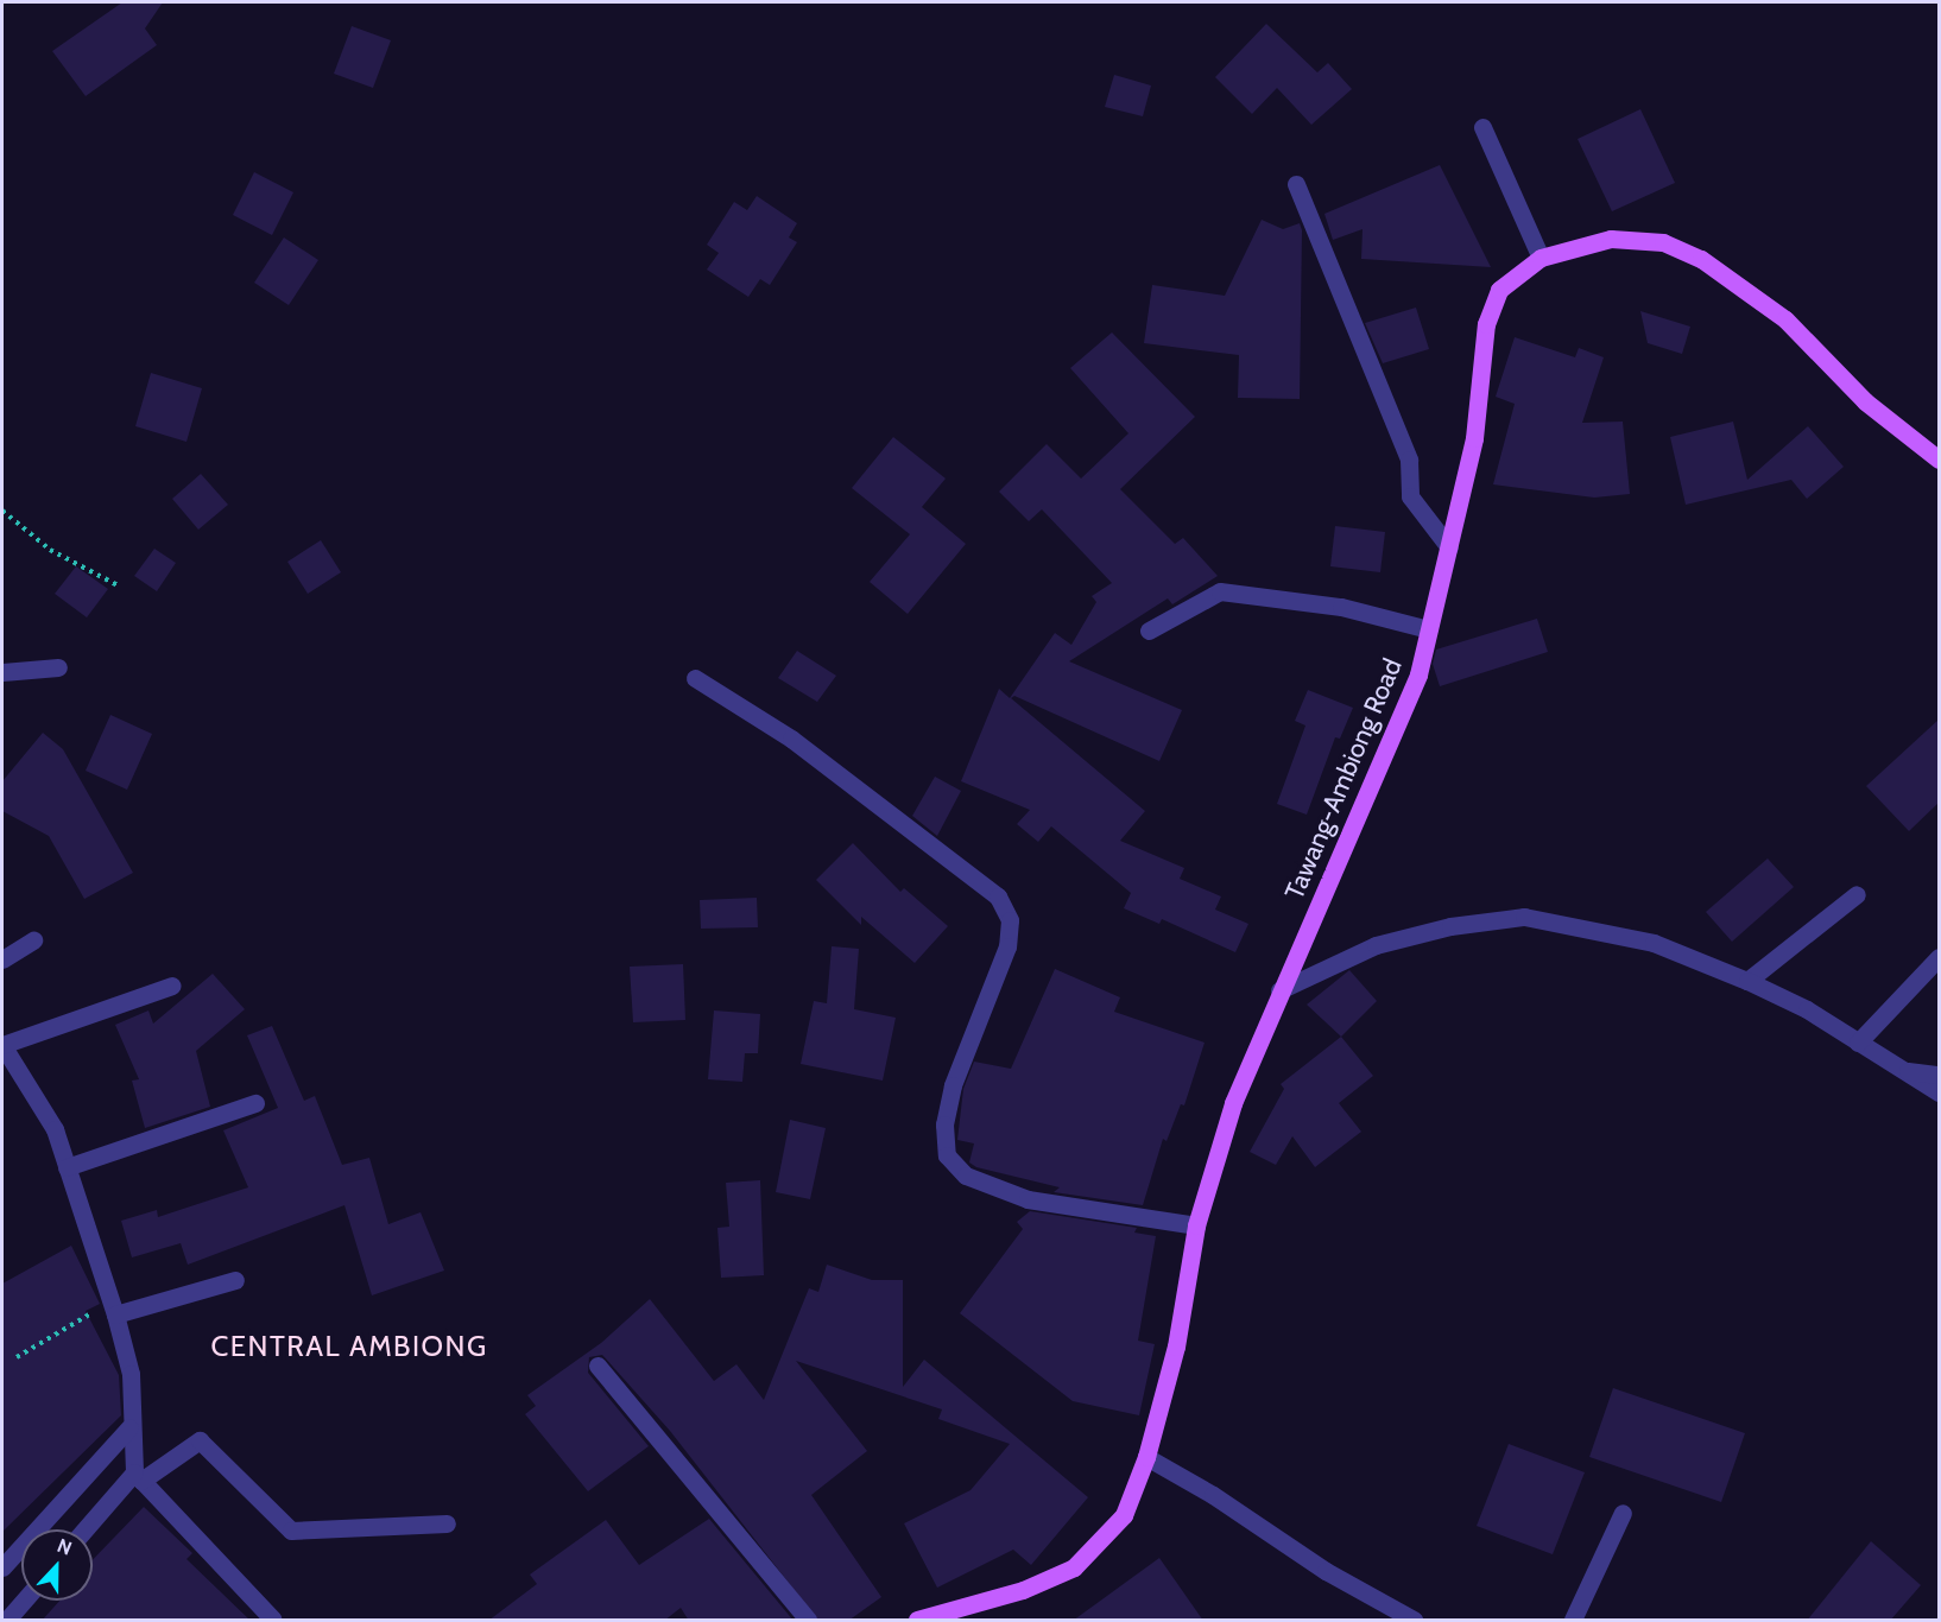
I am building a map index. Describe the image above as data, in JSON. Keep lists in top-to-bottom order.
{
  "streets": {
    "main road": ["Tawang-Ambiong Road"]
  },
  "districts": ["CENTRAL AMBIONG"],
  "north": "top"
}
